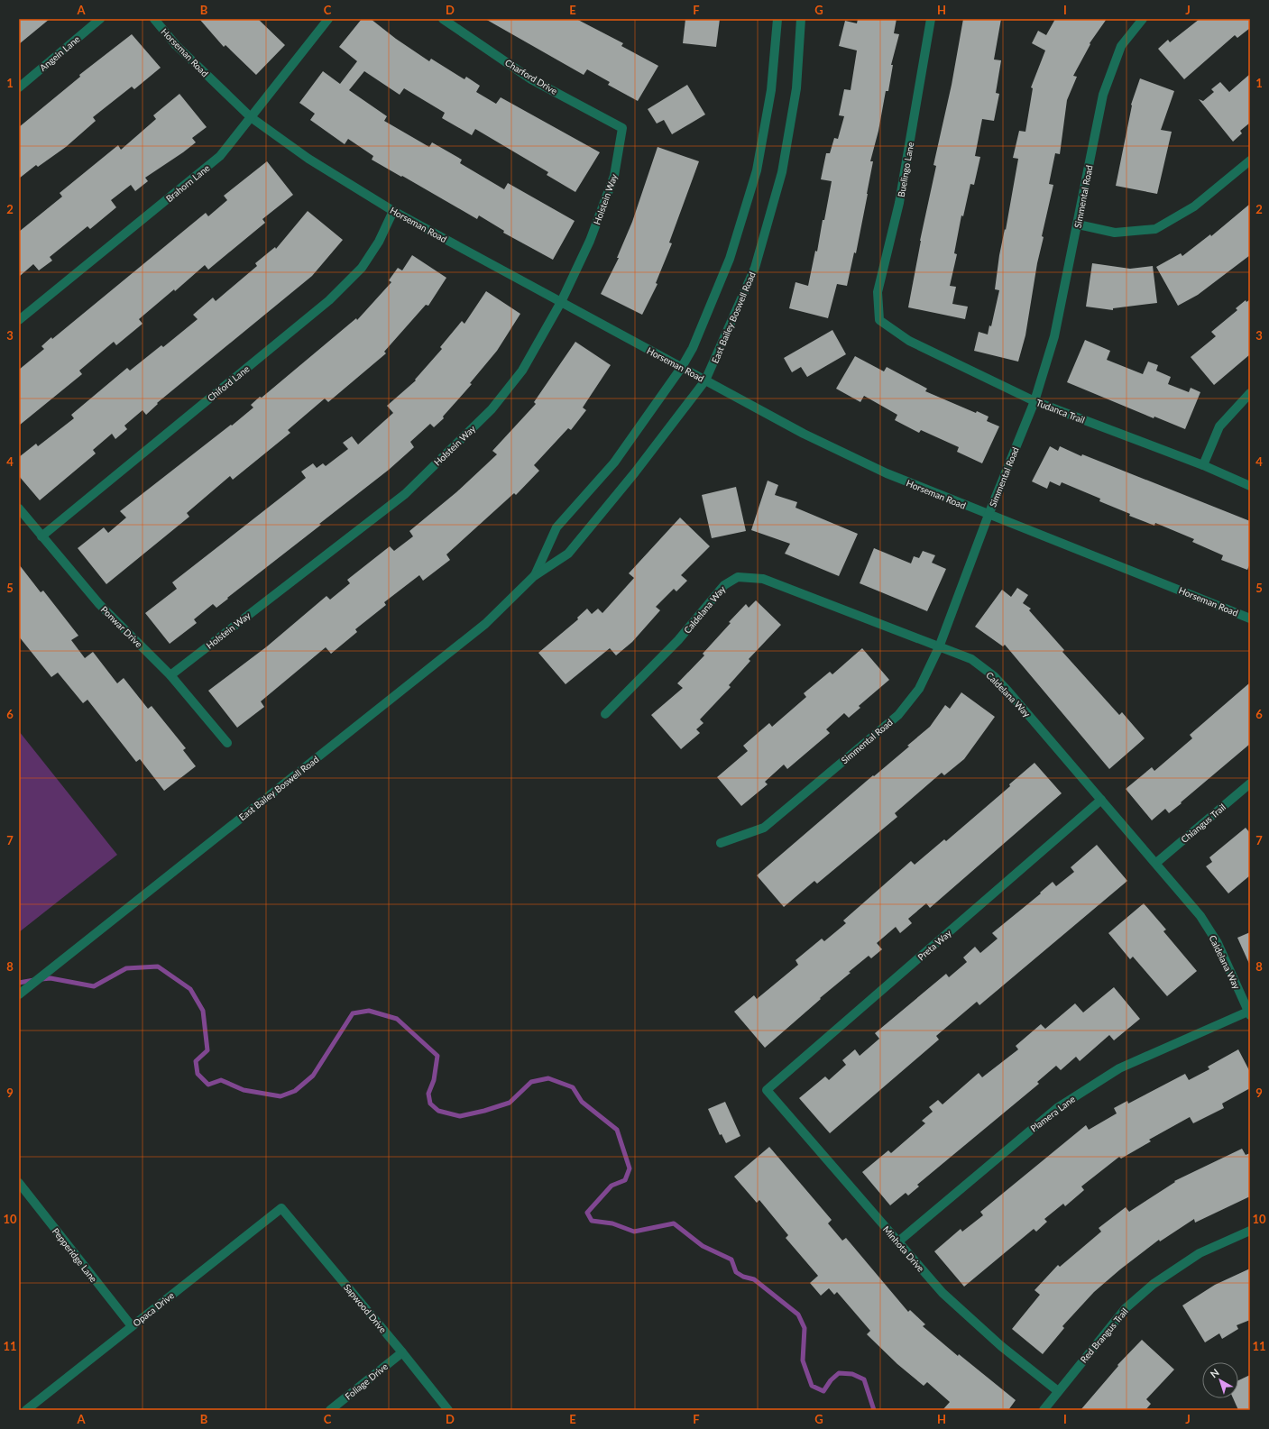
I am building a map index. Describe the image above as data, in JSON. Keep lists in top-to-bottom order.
{
  "streets": {
    "street": [
      "Horseman Road",
      "Angein Lane",
      "Charford Drive",
      "Buelingo Lane",
      "Brahorn Lane",
      "Simmental Road",
      "Holstein Way",
      "East Bailey Boswell Road",
      "Chiford Lane",
      "Tudanca Trail",
      "Caldelana Way",
      "Ponwar Drive",
      "Chiangus Trail",
      "Preta Way",
      "Plamera Lane",
      "Minhota Drive",
      "Pepperidge Lane",
      "Sapwood Drive",
      "Opaca Drive",
      "Red Brangus Trail",
      "Foliage Drive"
    ]
  },
  "crossings": [
    ["Horseman Road", "Brahorn Lane"],
    ["Horseman Road", "Simmental Road"],
    ["Horseman Road", "Holstein Way"],
    ["Horseman Road", "East Bailey Boswell Road"],
    ["Horseman Road", "Chiford Lane"],
    ["Charford Drive", "Holstein Way"],
    ["Buelingo Lane", "Tudanca Trail"],
    ["Simmental Road", "Tudanca Trail"],
    ["Simmental Road", "Caldelana Way"],
    ["Holstein Way", "Ponwar Drive"],
    ["Chiford Lane", "Ponwar Drive"],
    ["Caldelana Way", "Chiangus Trail"],
    ["Caldelana Way", "Preta Way"],
    ["Caldelana Way", "Plamera Lane"],
    ["Preta Way", "Minhota Drive"],
    ["Plamera Lane", "Minhota Drive"],
    ["Minhota Drive", "Red Brangus Trail"],
    ["Pepperidge Lane", "Opaca Drive"],
    ["Sapwood Drive", "Opaca Drive"],
    ["Sapwood Drive", "Foliage Drive"]
  ],
  "north": "top left",
  "grid": {
    "columns": [
      "A",
      "B",
      "C",
      "D",
      "E",
      "F",
      "G",
      "H",
      "I",
      "J"
    ],
    "rows": [
      "1",
      "2",
      "3",
      "4",
      "5",
      "6",
      "7",
      "8",
      "9",
      "10",
      "11"
    ]
  }
}
